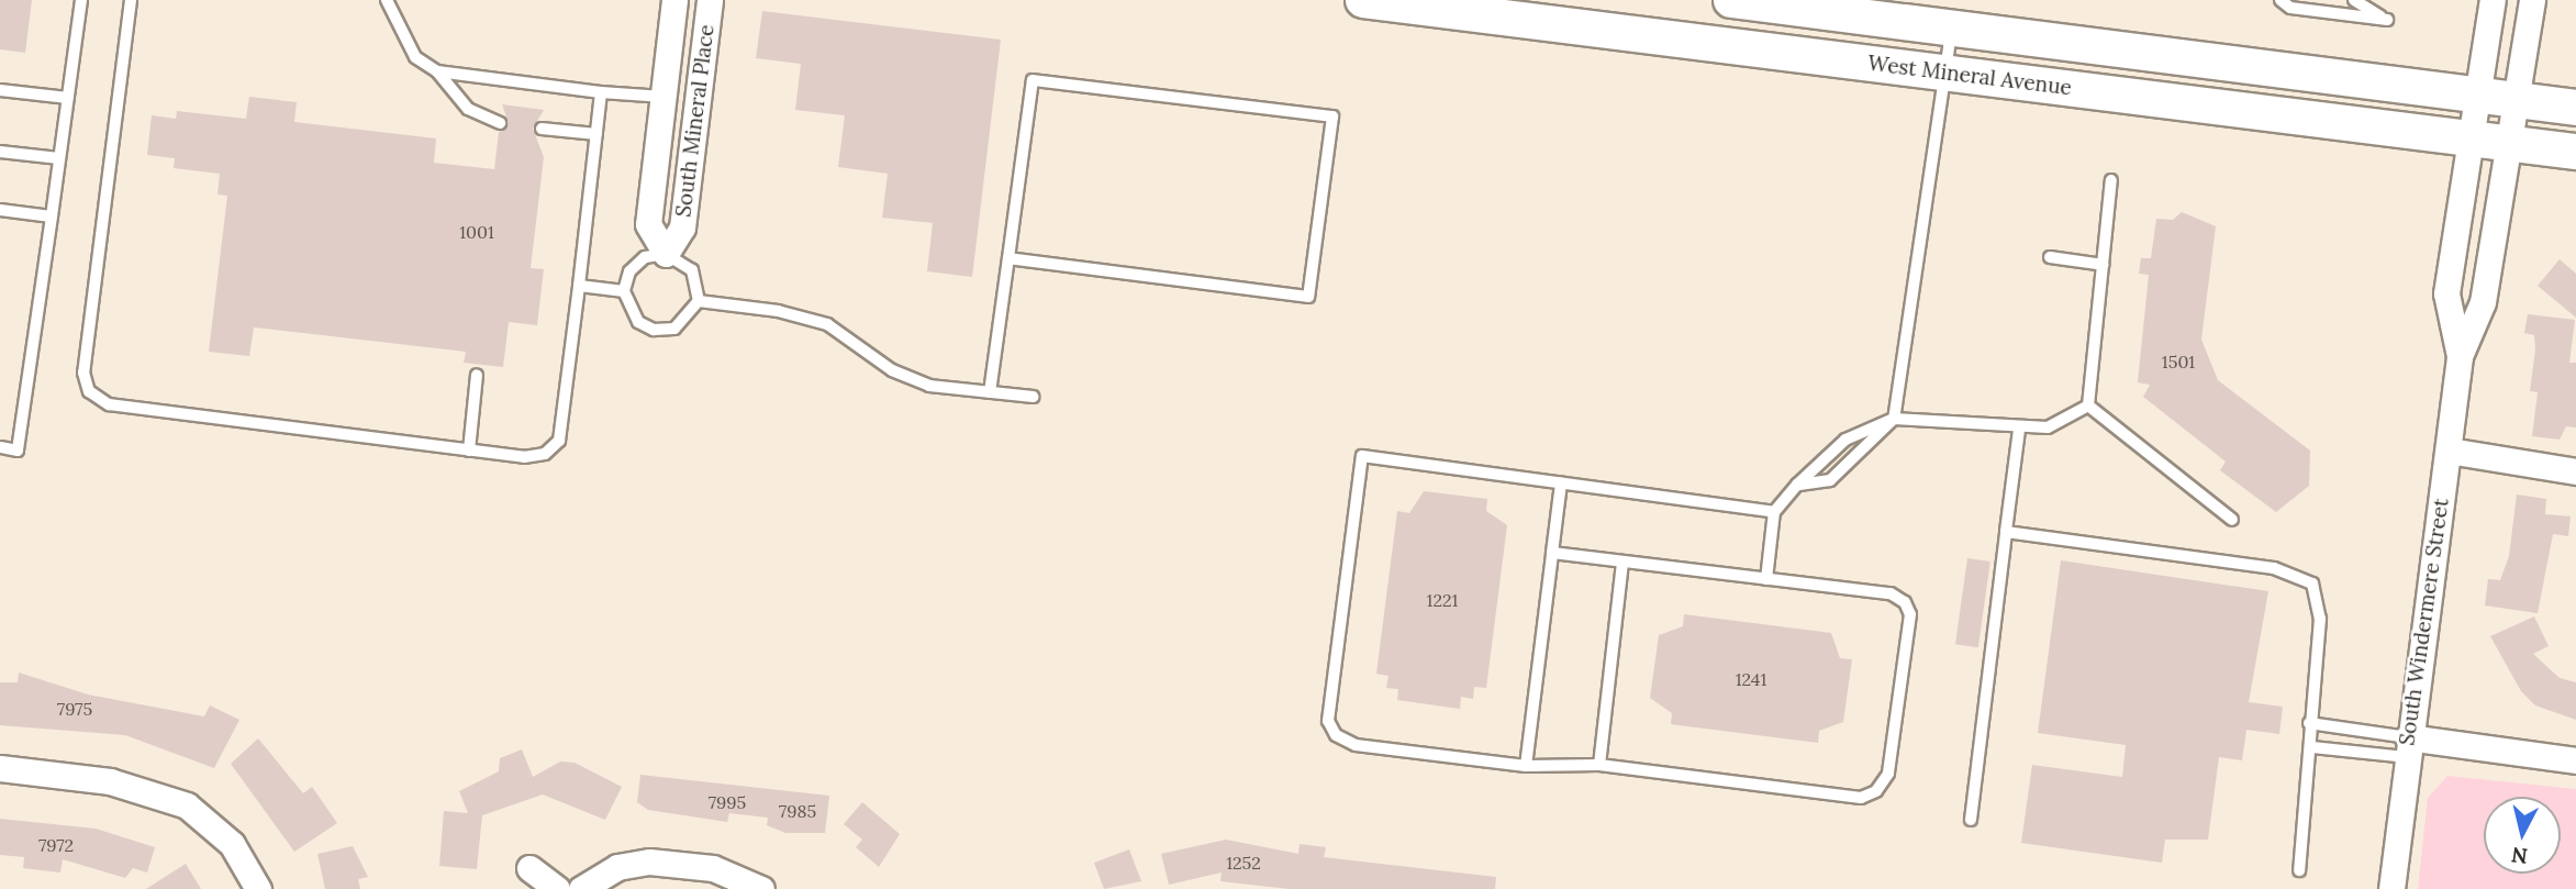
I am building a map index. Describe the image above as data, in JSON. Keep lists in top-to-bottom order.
{
  "streets": {
    "main road": ["West Mineral Avenue"],
    "street": ["South Mineral Place", "South Windermere Street"]
  },
  "crossings": [
    ["West Mineral Avenue", "South Windermere Street"]
  ],
  "house_numbers": [
    "1001",
    "1501",
    "1221",
    "1241",
    "7975",
    "7995",
    "7985",
    "7972",
    "1252"
  ],
  "north": "bottom"
}
